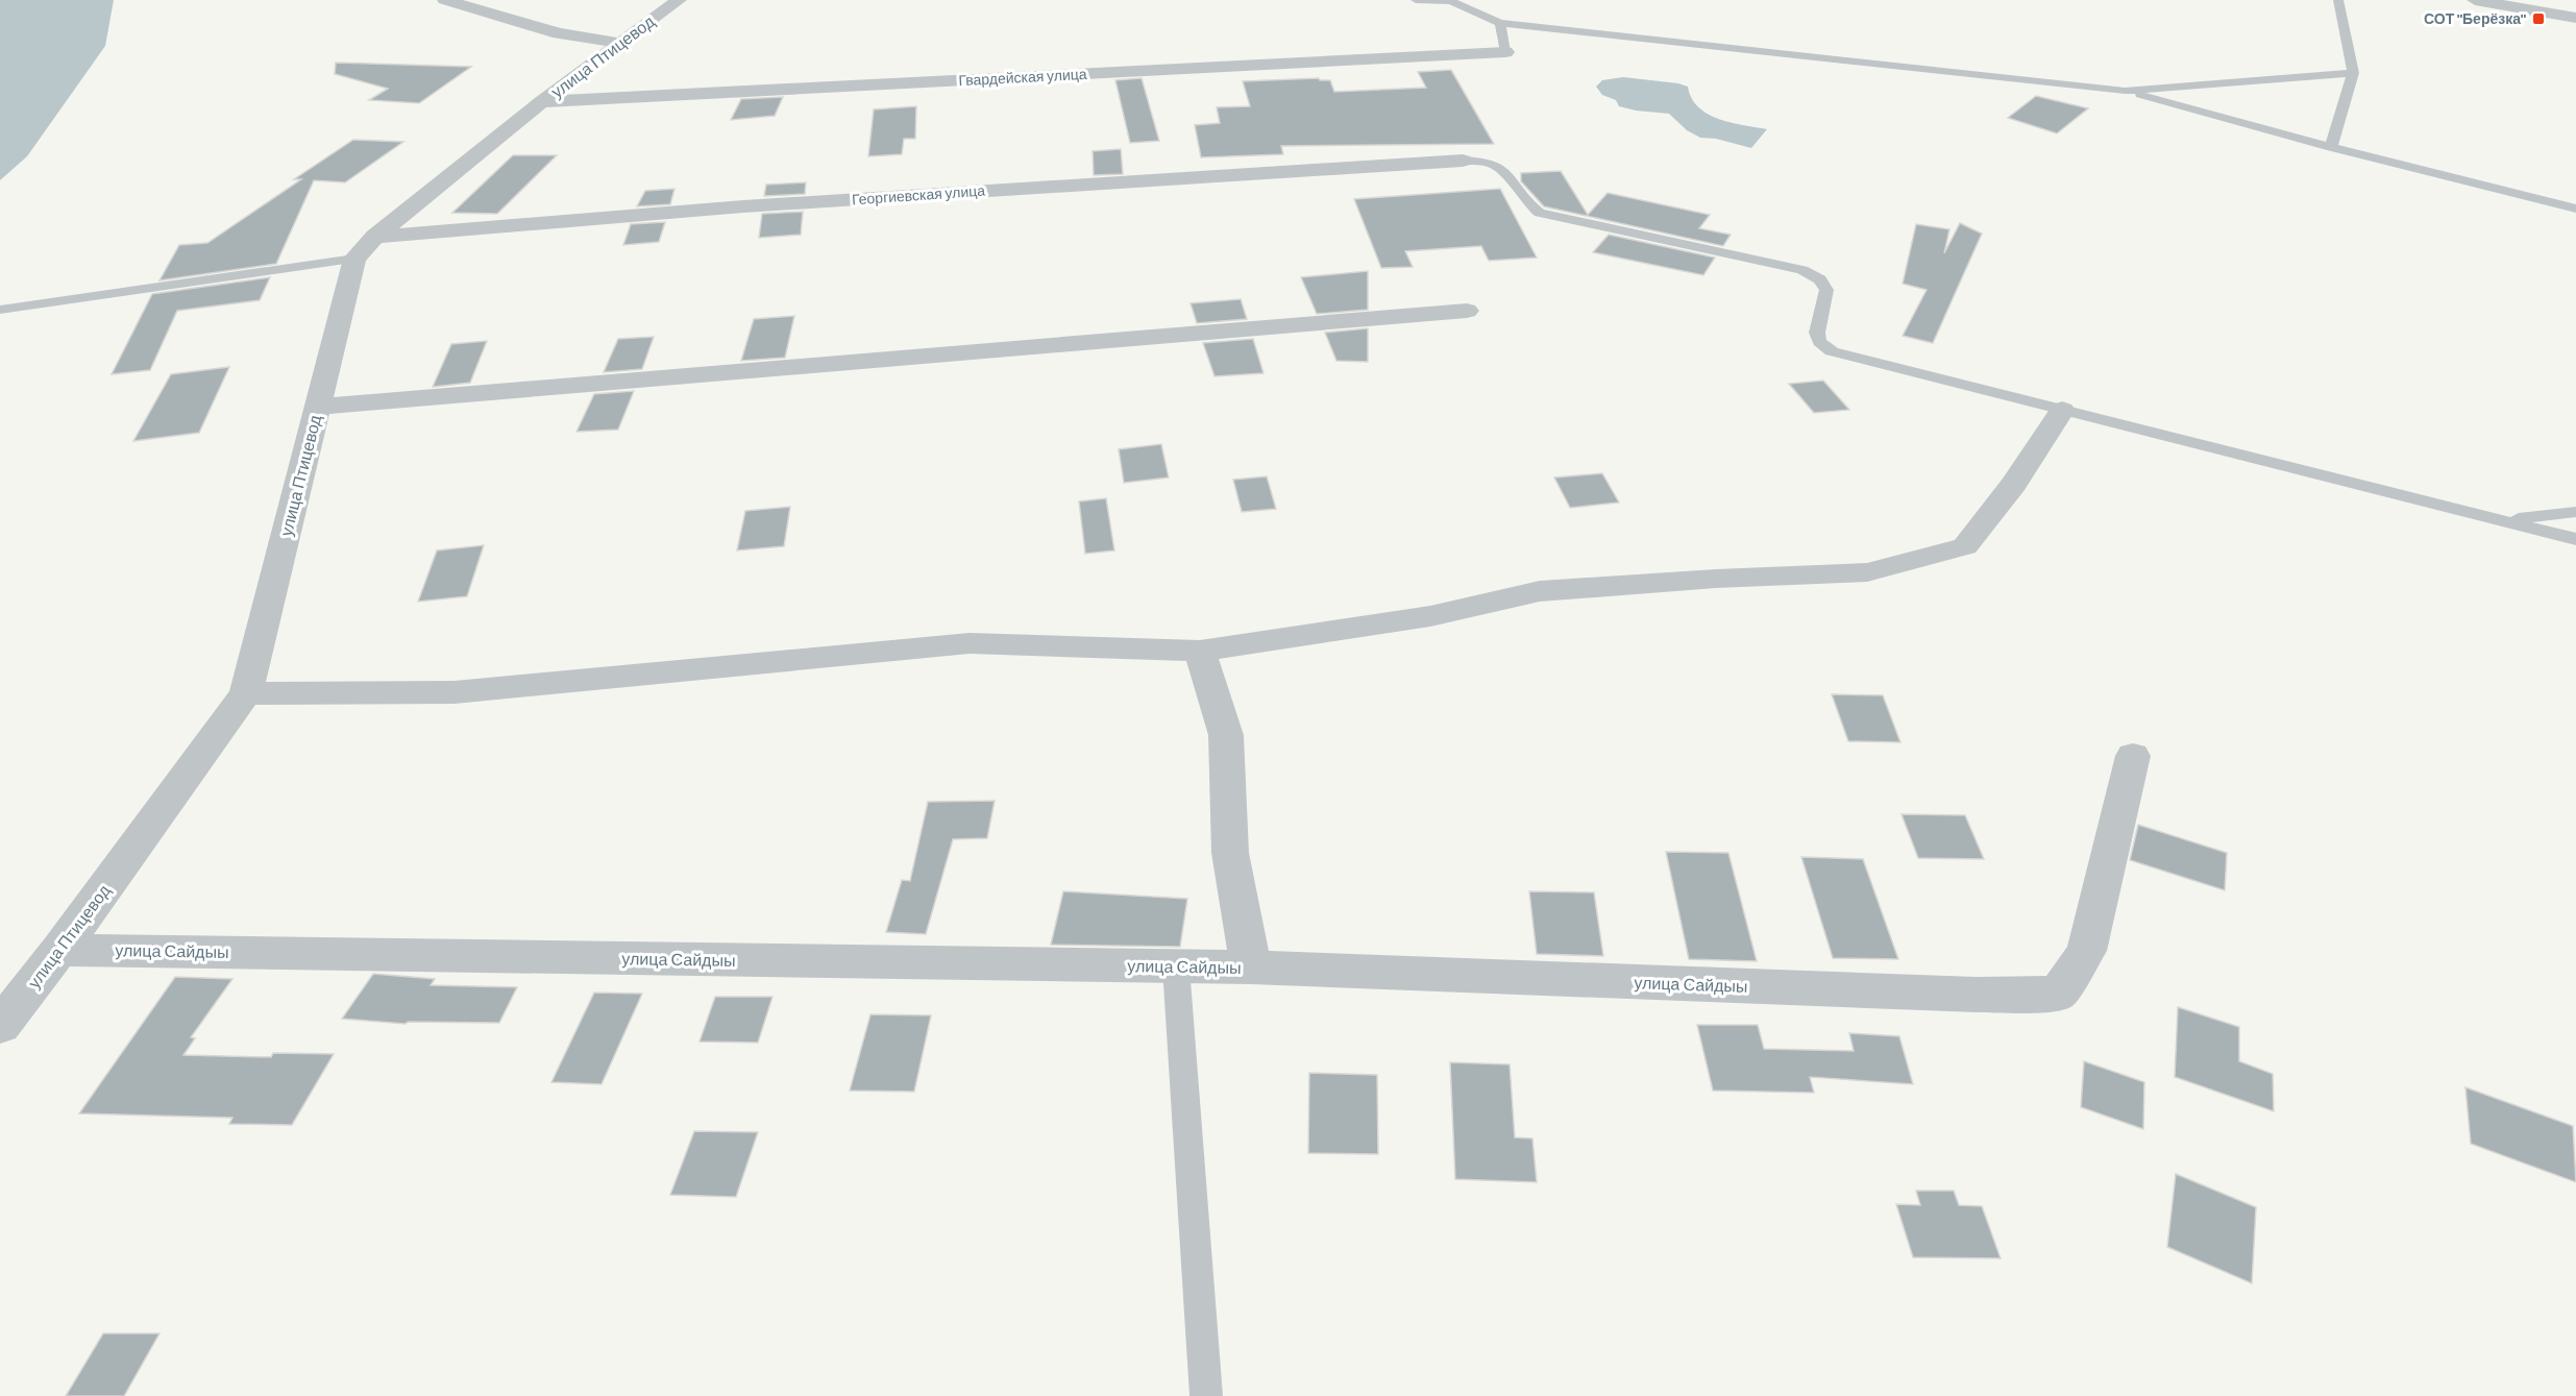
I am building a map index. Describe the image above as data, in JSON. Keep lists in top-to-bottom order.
{
  "streets": {
    "street": [
      "улица Птицевод",
      "Гвардейская улица",
      "Георгиевская улица",
      "улица Сайдыы"
    ]
  },
  "crossings": [
    ["улица Птицевод", "Гвардейская улица"],
    ["улица Птицевод", "Георгиевская улица"],
    ["улица Птицевод", "улица Сайдыы"]
  ],
  "places": {
    "transit": ["СОТ \"Берёзка\""]
  }
}
